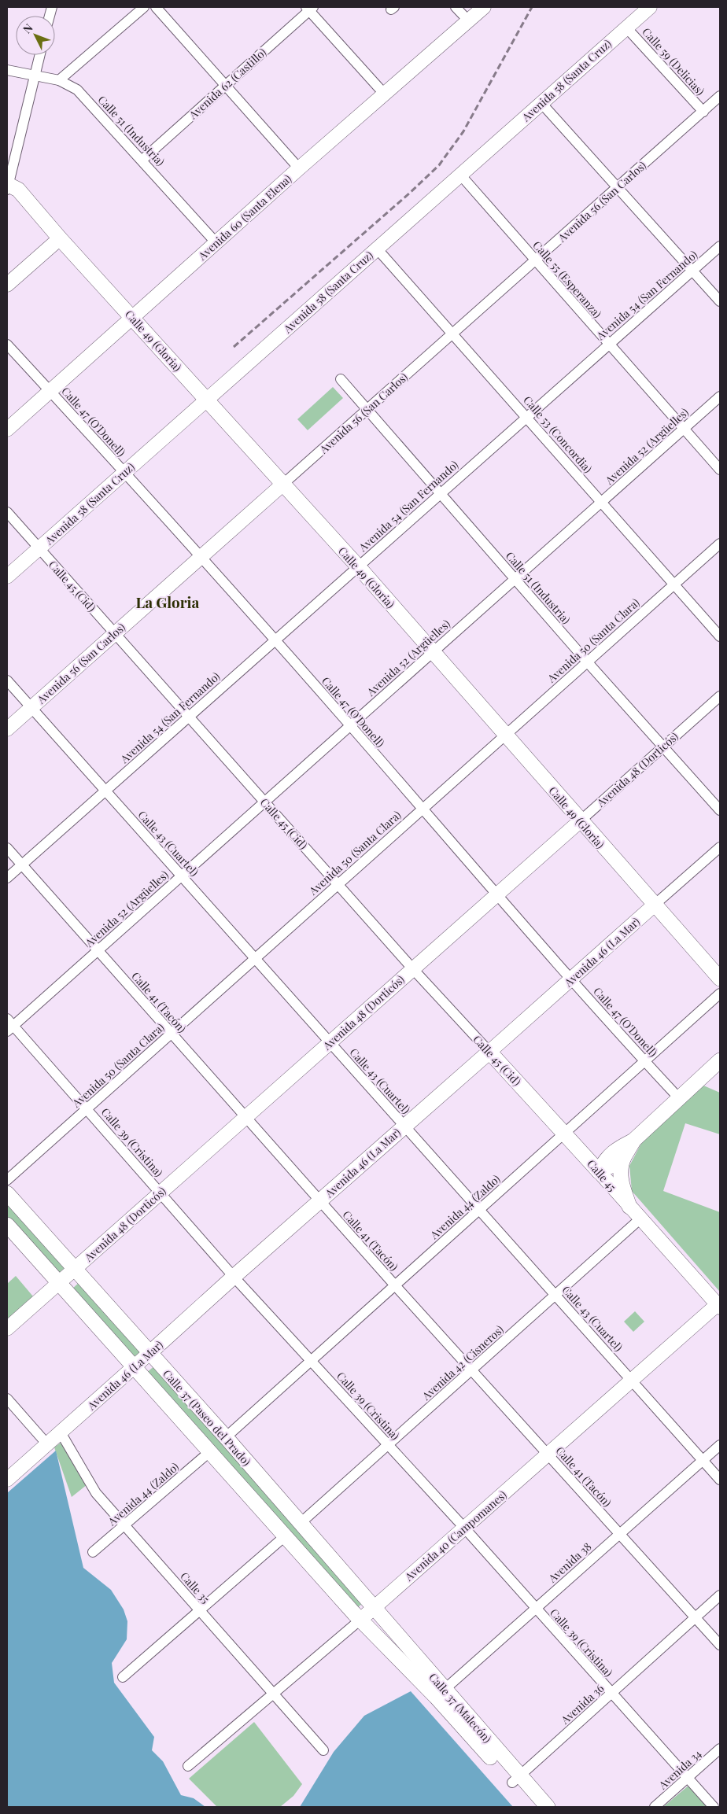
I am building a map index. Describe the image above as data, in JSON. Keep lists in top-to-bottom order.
{
  "streets": {
    "main road": [
      "Calle 49 (Gloria)",
      "Calle 45 (Cid)",
      "Avenida 46 (La Mar)",
      "Calle 45",
      "Calle 37 (Paseo del Prado)",
      "Calle 37 (Malecón)"
    ],
    "street": [
      "Calle 59 (Delicias)",
      "Avenida 58 (Santa Cruz)",
      "Avenida 62 (Castillo)",
      "Calle 51 (Industria)",
      "Avenida 56 (San Carlos)",
      "Avenida 60 (Santa Elena)",
      "Calle 55 (Esperanza)",
      "Avenida 54 (San Fernando)",
      "Calle 47 (O'Donell)",
      "Calle 53 (Concordia)",
      "Avenida 52 (Argüelles)",
      "Avenida 50 (Santa Clara)",
      "Avenida 48 (Dorticós)",
      "Calle 43 (Cuartel)",
      "Calle 41 (Tacón)",
      "Calle 39 (Cristina)",
      "Avenida 44 (Zaldo)",
      "Avenida 42 (Cisneros)",
      "Avenida 40 (Campomanes)",
      "Avenida 38",
      "Calle 35",
      "Avenida 36",
      "Avenida 34"
    ]
  },
  "crossings": [
    ["Calle 59 (Delicias)", "Avenida 58 (Santa Cruz)"],
    ["Calle 59 (Delicias)", "Avenida 56 (San Carlos)"],
    ["Avenida 58 (Santa Cruz)", "Calle 55 (Esperanza)"],
    ["Avenida 58 (Santa Cruz)", "Calle 49 (Gloria)"],
    ["Avenida 58 (Santa Cruz)", "Calle 47 (O'Donell)"],
    ["Avenida 58 (Santa Cruz)", "Calle 53 (Concordia)"],
    ["Avenida 58 (Santa Cruz)", "Calle 45 (Cid)"],
    ["Avenida 62 (Castillo)", "Calle 51 (Industria)"],
    ["Calle 51 (Industria)", "Avenida 56 (San Carlos)"],
    ["Calle 51 (Industria)", "Avenida 60 (Santa Elena)"],
    ["Calle 51 (Industria)", "Avenida 54 (San Fernando)"],
    ["Calle 51 (Industria)", "Avenida 52 (Argüelles)"],
    ["Calle 51 (Industria)", "Avenida 50 (Santa Clara)"],
    ["Calle 51 (Industria)", "Avenida 48 (Dorticós)"],
    ["Avenida 56 (San Carlos)", "Calle 55 (Esperanza)"],
    ["Avenida 56 (San Carlos)", "Calle 49 (Gloria)"],
    ["Avenida 56 (San Carlos)", "Calle 47 (O'Donell)"],
    ["Avenida 56 (San Carlos)", "Calle 53 (Concordia)"],
    ["Avenida 56 (San Carlos)", "Calle 45 (Cid)"],
    ["Avenida 56 (San Carlos)", "Calle 43 (Cuartel)"],
    ["Avenida 60 (Santa Elena)", "Calle 49 (Gloria)"],
    ["Avenida 60 (Santa Elena)", "Calle 47 (O'Donell)"],
    ["Calle 55 (Esperanza)", "Avenida 54 (San Fernando)"],
    ["Calle 55 (Esperanza)", "Avenida 52 (Argüelles)"],
    ["Avenida 54 (San Fernando)", "Calle 49 (Gloria)"],
    ["Avenida 54 (San Fernando)", "Calle 47 (O'Donell)"],
    ["Avenida 54 (San Fernando)", "Calle 53 (Concordia)"],
    ["Avenida 54 (San Fernando)", "Calle 45 (Cid)"],
    ["Avenida 54 (San Fernando)", "Calle 43 (Cuartel)"],
    ["Avenida 54 (San Fernando)", "Calle 41 (Tacón)"],
    ["Calle 49 (Gloria)", "Avenida 52 (Argüelles)"],
    ["Calle 49 (Gloria)", "Avenida 50 (Santa Clara)"],
    ["Calle 49 (Gloria)", "Avenida 48 (Dorticós)"],
    ["Calle 49 (Gloria)", "Avenida 46 (La Mar)"],
    ["Calle 47 (O'Donell)", "Avenida 52 (Argüelles)"],
    ["Calle 47 (O'Donell)", "Avenida 50 (Santa Clara)"],
    ["Calle 47 (O'Donell)", "Avenida 48 (Dorticós)"],
    ["Calle 47 (O'Donell)", "Avenida 46 (La Mar)"],
    ["Calle 47 (O'Donell)", "Avenida 44 (Zaldo)"],
    ["Calle 53 (Concordia)", "Avenida 52 (Argüelles)"],
    ["Calle 53 (Concordia)", "Avenida 50 (Santa Clara)"],
    ["Avenida 52 (Argüelles)", "Calle 45 (Cid)"],
    ["Avenida 52 (Argüelles)", "Calle 43 (Cuartel)"],
    ["Avenida 52 (Argüelles)", "Calle 41 (Tacón)"],
    ["Avenida 52 (Argüelles)", "Calle 39 (Cristina)"],
    ["Calle 45 (Cid)", "Avenida 50 (Santa Clara)"],
    ["Calle 45 (Cid)", "Avenida 48 (Dorticós)"],
    ["Calle 45 (Cid)", "Avenida 46 (La Mar)"],
    ["Calle 45 (Cid)", "Calle 45"],
    ["Calle 45 (Cid)", "Avenida 44 (Zaldo)"],
    ["Avenida 50 (Santa Clara)", "Calle 43 (Cuartel)"],
    ["Avenida 50 (Santa Clara)", "Calle 41 (Tacón)"],
    ["Avenida 50 (Santa Clara)", "Calle 39 (Cristina)"],
    ["Avenida 48 (Dorticós)", "Calle 43 (Cuartel)"],
    ["Avenida 48 (Dorticós)", "Calle 41 (Tacón)"],
    ["Avenida 48 (Dorticós)", "Calle 39 (Cristina)"],
    ["Avenida 48 (Dorticós)", "Calle 37 (Paseo del Prado)"],
    ["Calle 43 (Cuartel)", "Avenida 46 (La Mar)"],
    ["Calle 43 (Cuartel)", "Avenida 44 (Zaldo)"],
    ["Calle 43 (Cuartel)", "Avenida 42 (Cisneros)"],
    ["Calle 43 (Cuartel)", "Avenida 40 (Campomanes)"],
    ["Calle 43 (Cuartel)", "Avenida 38"],
    ["Avenida 46 (La Mar)", "Calle 41 (Tacón)"],
    ["Avenida 46 (La Mar)", "Calle 39 (Cristina)"],
    ["Avenida 46 (La Mar)", "Calle 37 (Paseo del Prado)"],
    ["Avenida 46 (La Mar)", "Calle 35"],
    ["Calle 41 (Tacón)", "Avenida 44 (Zaldo)"],
    ["Calle 41 (Tacón)", "Avenida 42 (Cisneros)"],
    ["Calle 41 (Tacón)", "Avenida 40 (Campomanes)"],
    ["Calle 41 (Tacón)", "Avenida 38"],
    ["Calle 41 (Tacón)", "Avenida 36"],
    ["Calle 39 (Cristina)", "Avenida 44 (Zaldo)"],
    ["Calle 39 (Cristina)", "Avenida 42 (Cisneros)"],
    ["Calle 39 (Cristina)", "Avenida 40 (Campomanes)"],
    ["Calle 39 (Cristina)", "Avenida 38"],
    ["Calle 39 (Cristina)", "Avenida 36"],
    ["Calle 39 (Cristina)", "Avenida 34"],
    ["Calle 45", "Avenida 44 (Zaldo)"],
    ["Calle 45", "Avenida 42 (Cisneros)"],
    ["Avenida 44 (Zaldo)", "Calle 37 (Paseo del Prado)"],
    ["Avenida 44 (Zaldo)", "Calle 35"],
    ["Avenida 42 (Cisneros)", "Calle 37 (Paseo del Prado)"],
    ["Calle 37 (Paseo del Prado)", "Avenida 40 (Campomanes)"],
    ["Calle 37 (Paseo del Prado)", "Calle 37 (Malecón)"],
    ["Avenida 40 (Campomanes)", "Calle 35"],
    ["Avenida 40 (Campomanes)", "Calle 37 (Malecón)"],
    ["Avenida 38", "Calle 37 (Malecón)"],
    ["Avenida 36", "Calle 37 (Malecón)"]
  ],
  "districts": ["La Gloria"],
  "north": "top left"
}
